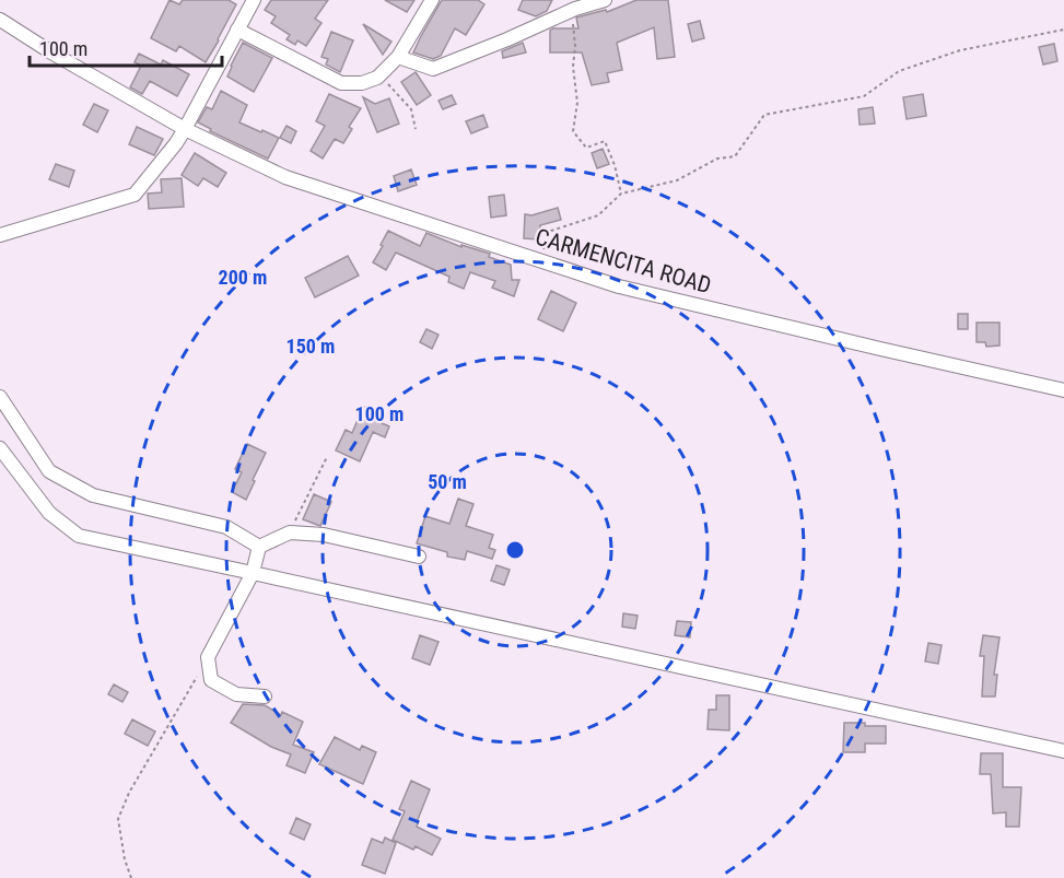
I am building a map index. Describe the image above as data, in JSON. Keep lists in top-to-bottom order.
{
  "streets": {
    "street": ["CARMENCITA ROAD"]
  },
  "scale_bar": "100 m",
  "rings": [
    "200 m",
    "150 m",
    "100 m",
    "50 m"
  ]
}
